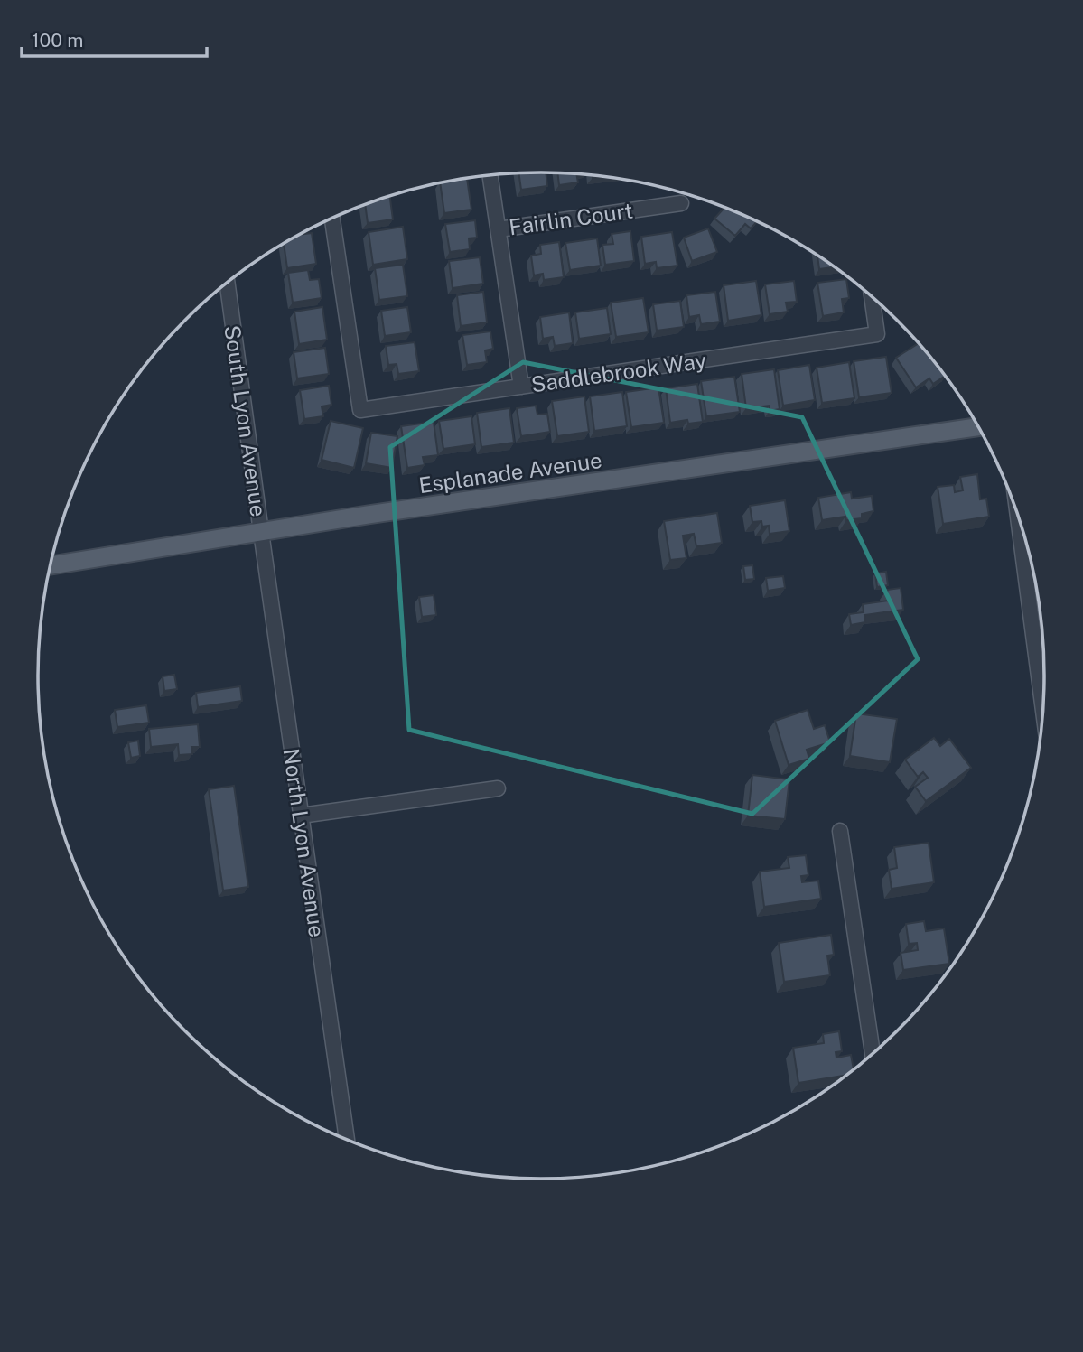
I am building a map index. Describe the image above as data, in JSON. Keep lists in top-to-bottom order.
{
  "streets": {
    "main road": ["Esplanade Avenue"],
    "street": [
      "Fairlin Court",
      "Saddlebrook Way",
      "South Lyon Avenue",
      "North Lyon Avenue"
    ]
  },
  "crossings": [
    ["South Lyon Avenue", "Esplanade Avenue"],
    ["South Lyon Avenue", "North Lyon Avenue"],
    ["Esplanade Avenue", "North Lyon Avenue"]
  ],
  "scale_bar": "100 m"
}
